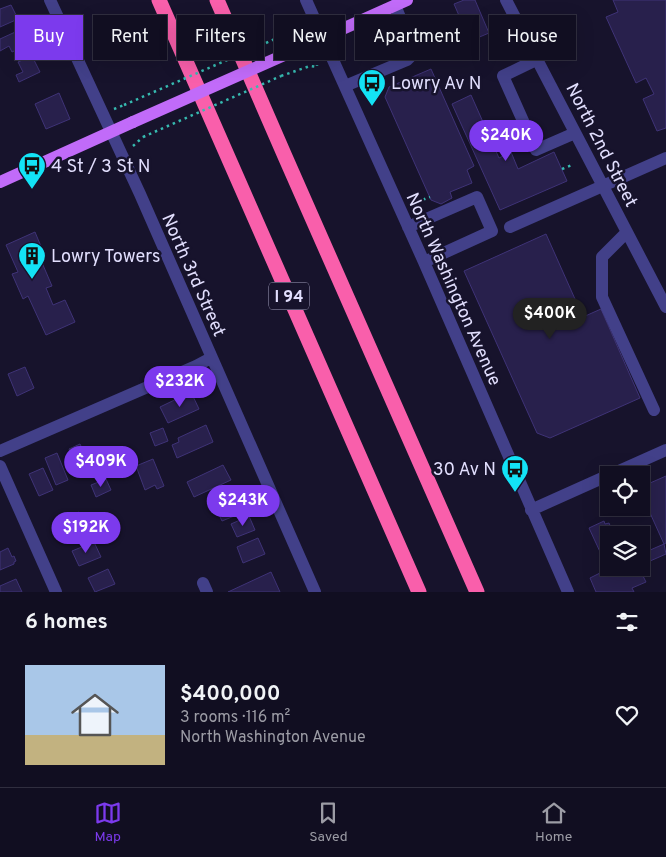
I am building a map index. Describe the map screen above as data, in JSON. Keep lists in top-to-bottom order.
{
  "streets": {
    "highway": ["I 94"],
    "street": ["North 2nd Street", "North 3rd Street", "North Washington Avenue"]
  },
  "places": {
    "bus stop": ["Lowry Av N", "4 St / 3 St N", "30 Av N"],
    "building": ["Lowry Towers"]
  },
  "page": {
    "chip": [
      "Buy",
      "Rent",
      "Filters",
      "New",
      "Apartment",
      "House"
    ],
    "price": [
      "$240K",
      "$400K",
      "$232K",
      "$409K",
      "$243K",
      "$192K"
    ],
    "heading": "6 homes",
    "list": [
      {
        "name": "$400,000",
        "note": "3 rooms · 116 m² · North Washington Avenue"
      }
    ],
    "tabs": ["Map", "Saved", "Home"]
  }
}
